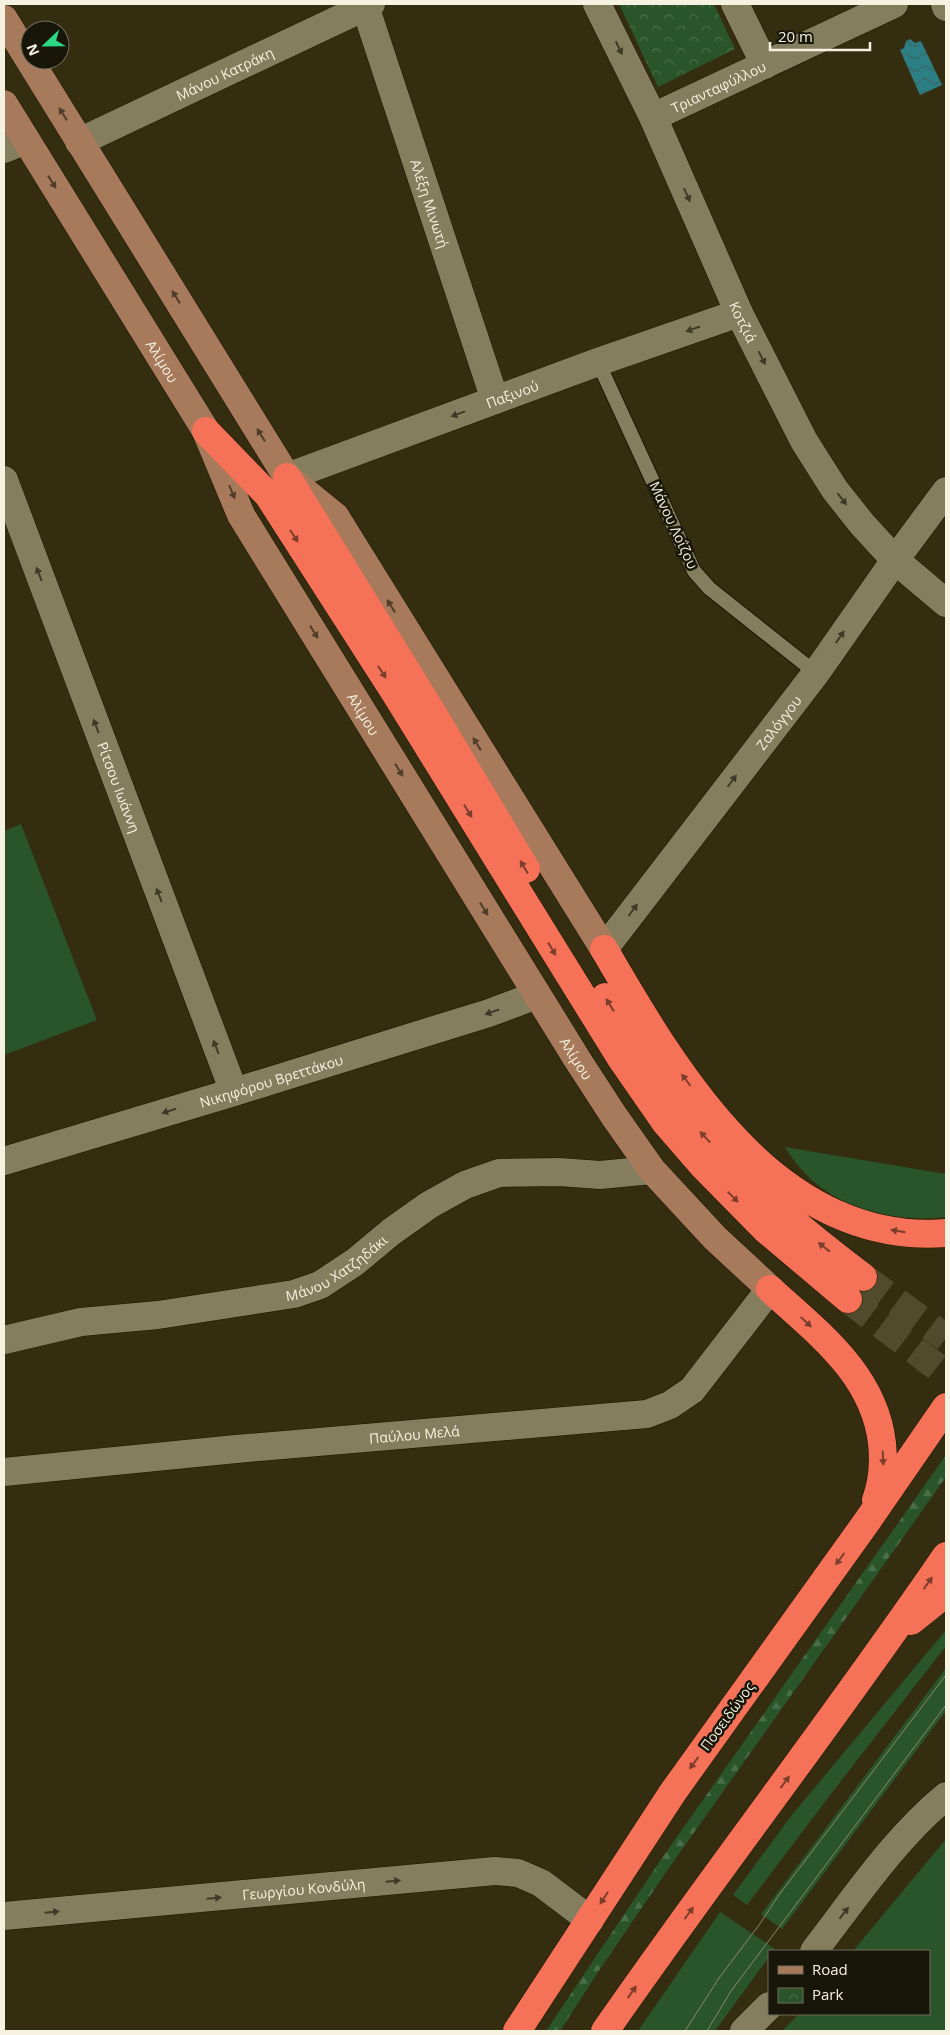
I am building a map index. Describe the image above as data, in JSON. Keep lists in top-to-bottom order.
{
  "streets": {
    "highway": ["Ποσειδώνος"],
    "main road": ["Αλίμου"],
    "street": [
      "Μάνου Κατράκη",
      "Τριανταφύλλου",
      "Αλέξη Μινωτή",
      "Κοτζιά",
      "Παξινού",
      "Ζαλόγγου",
      "Ρίτσου Ιωάννη",
      "Νικηφόρου Βρεττάκου",
      "Μάνου Χατζηδάκι",
      "Παύλου Μελά",
      "Γεωργίου Κονδύλη"
    ],
    "lane": ["Μάνου Λοΐζου"]
  },
  "crossings": [
    ["Μάνου Κατράκη", "Αλέξη Μινωτή"],
    ["Τριανταφύλλου", "Κοτζιά"],
    ["Αλέξη Μινωτή", "Παξινού"],
    ["Κοτζιά", "Παξινού"],
    ["Κοτζιά", "Ζαλόγγου"],
    ["Αλίμου", "Νικηφόρου Βρεττάκου"],
    ["Αλίμου", "Μάνου Χατζηδάκι"],
    ["Αλίμου", "Παύλου Μελά"],
    ["Παξινού", "Μάνου Λοΐζου"],
    ["Μάνου Λοΐζου", "Ζαλόγγου"],
    ["Ρίτσου Ιωάννη", "Νικηφόρου Βρεττάκου"],
    ["Ποσειδώνος", "Γεωργίου Κονδύλη"]
  ],
  "one_way": [
    "Κοτζιά",
    "Παξινού",
    "Ζαλόγγου",
    "Ρίτσου Ιωάννη",
    "Νικηφόρου Βρεττάκου",
    "Γεωργίου Κονδύλη"
  ],
  "legend": ["Road", "Park"],
  "scale_bar": "20 m",
  "north": "left"
}
